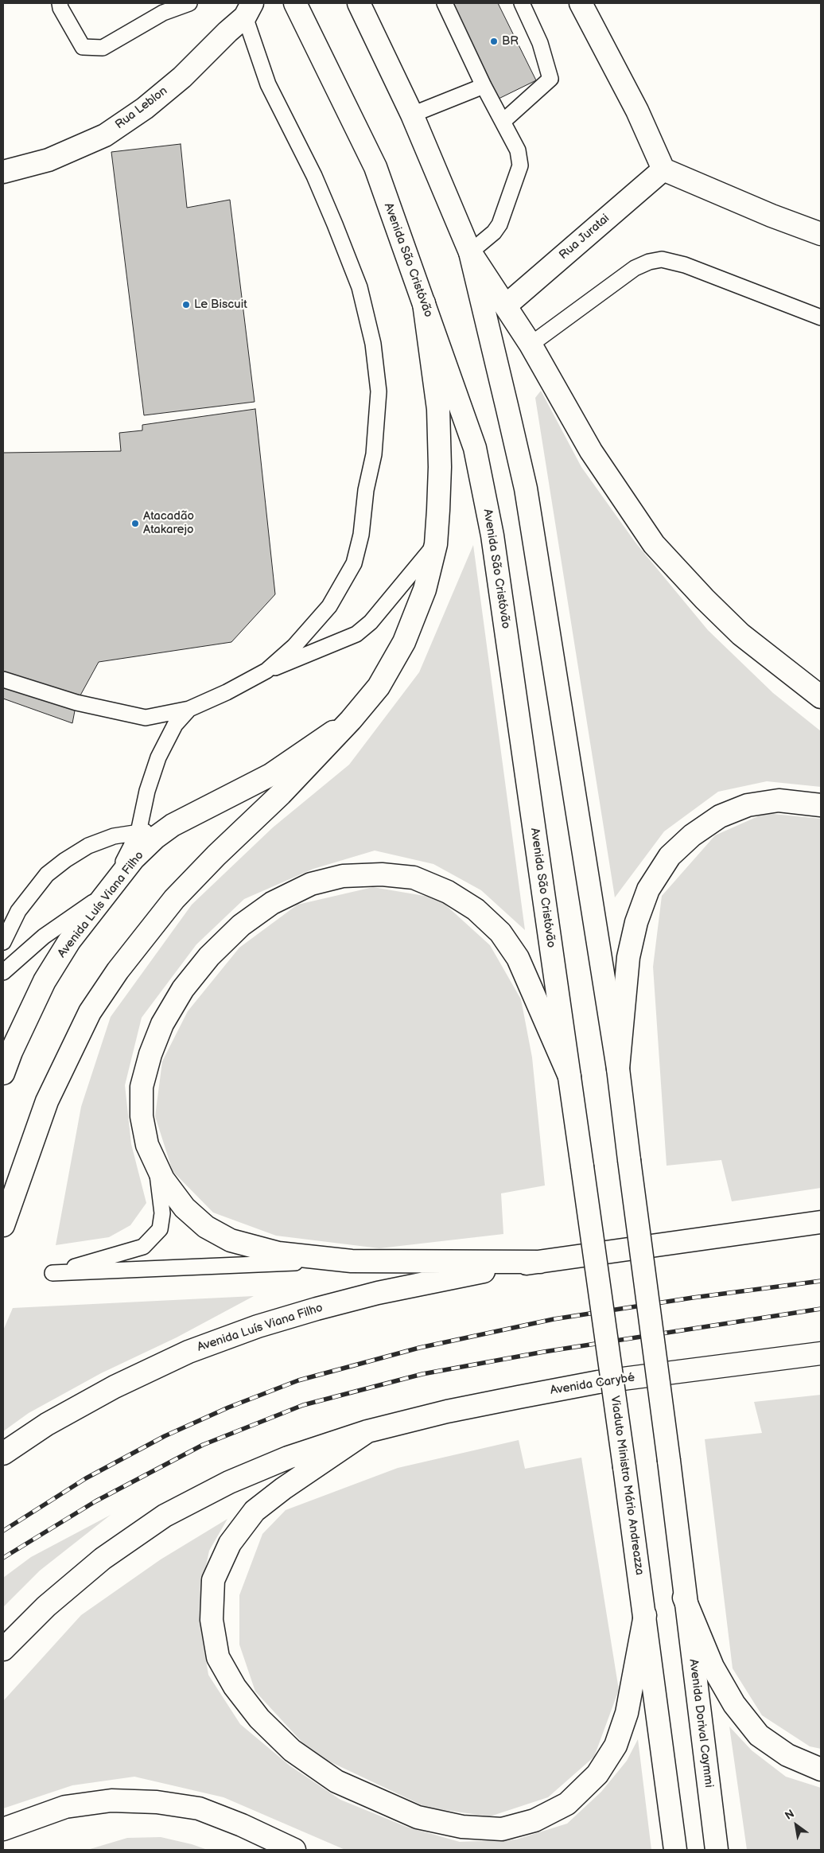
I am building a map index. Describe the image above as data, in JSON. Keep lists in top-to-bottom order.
{
  "streets": {
    "main road": [
      "Rua Leblon",
      "Rua Juratai",
      "Avenida São Cristóvão",
      "Avenida Luís Viana Filho",
      "Avenida Carybé",
      "Viaduto Ministro Mário Andreazza",
      "Avenida Dorival Caymmi"
    ]
  },
  "crossings": [
    ["Avenida São Cristóvão", "Viaduto Ministro Mário Andreazza"]
  ],
  "places": ["BR", "Le Biscuit", "Atacadão Atakarejo"],
  "north": "top left"
}
